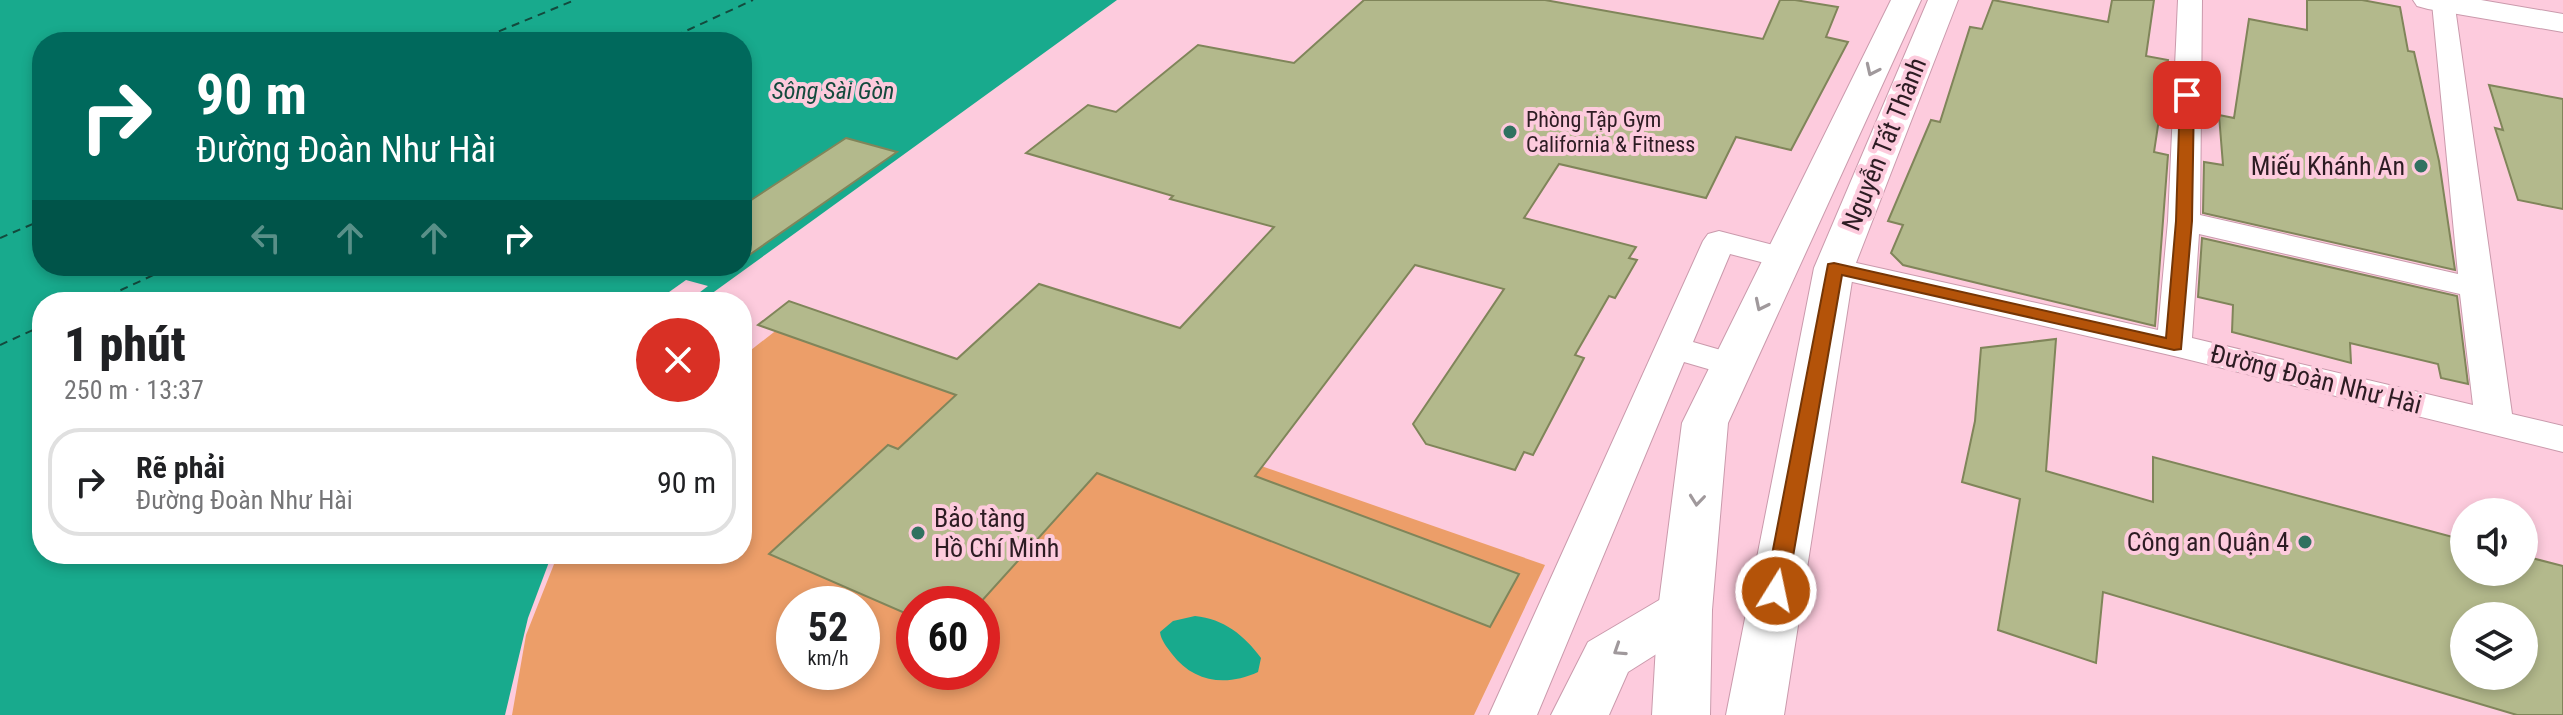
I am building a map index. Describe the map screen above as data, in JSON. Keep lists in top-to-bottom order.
{
  "streets": {
    "main road": ["Nguyễn Tất Thành"],
    "street": ["Đường Đoàn Như Hài"]
  },
  "crossings": [
    ["Nguyễn Tất Thành", "Đường Đoàn Như Hài"]
  ],
  "water": ["Sông Sài Gòn"],
  "places": [
    "Phòng Tập Gym California & Fitness",
    "Miếu Khánh An",
    "Bảo tàng Hồ Chí Minh",
    "Công an Quận 4"
  ],
  "page": {
    "turn": ["90 m", "Đường Đoàn Như Hài"],
    "heading": ["1 phút", "250 m · 13:37"],
    "list": [
      {
        "name": "Rẽ phải",
        "note": "Đường Đoàn Như Hài",
        "value": "90 m"
      }
    ],
    "speed": "52 km/h",
    "limit": "60"
  }
}
